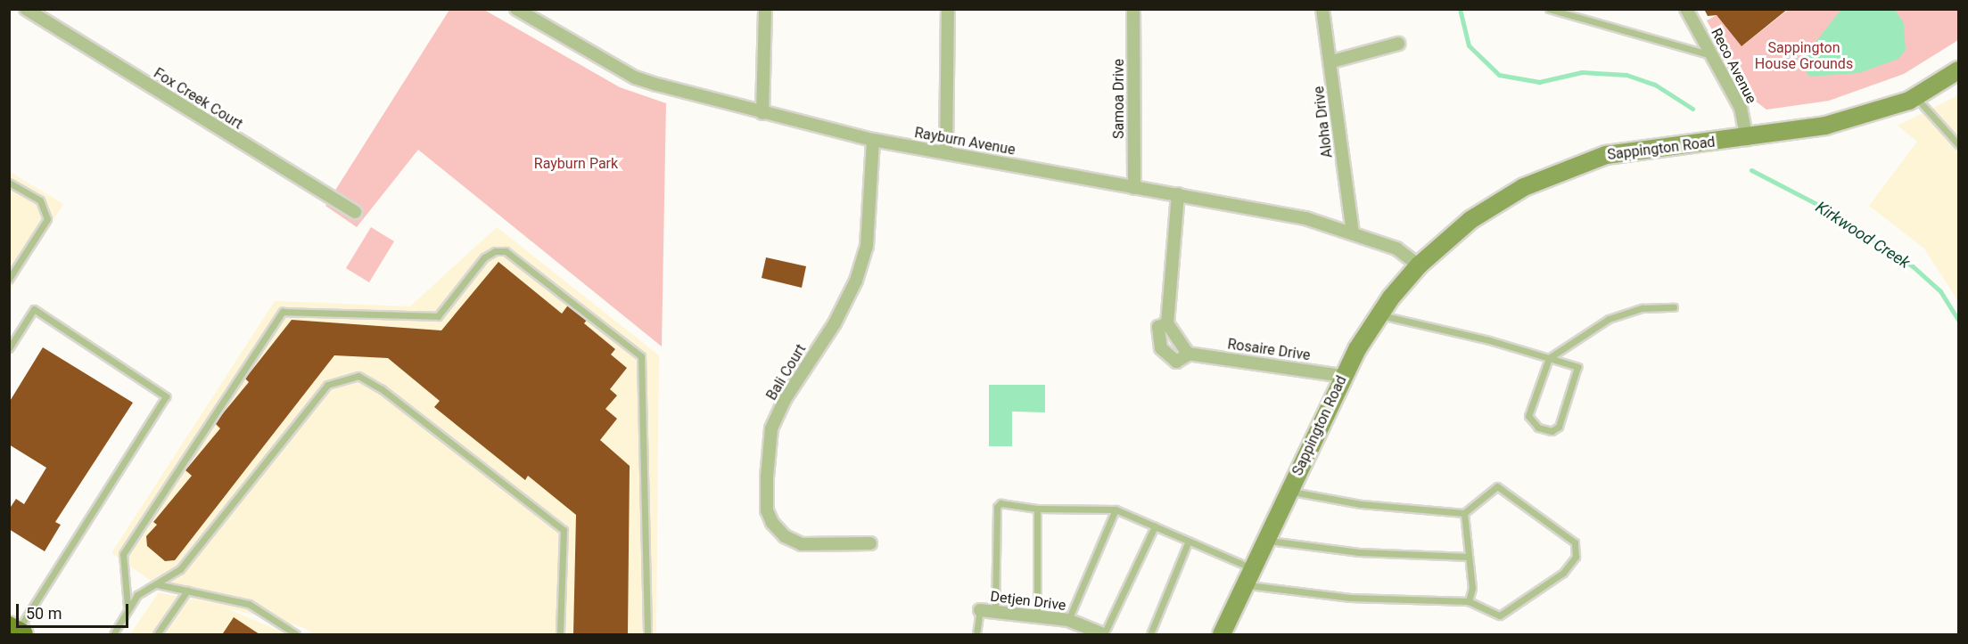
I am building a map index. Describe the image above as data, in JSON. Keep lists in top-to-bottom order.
{
  "streets": {
    "main road": ["Sappington Road"],
    "street": [
      "Reco Avenue",
      "Fox Creek Court",
      "Samoa Drive",
      "Aloha Drive",
      "Rayburn Avenue",
      "Rosaire Drive",
      "Bali Court",
      "Detjen Drive"
    ]
  },
  "crossings": [
    ["Reco Avenue", "Sappington Road"],
    ["Samoa Drive", "Rayburn Avenue"],
    ["Aloha Drive", "Rayburn Avenue"],
    ["Rayburn Avenue", "Sappington Road"],
    ["Rayburn Avenue", "Rosaire Drive"],
    ["Rayburn Avenue", "Bali Court"],
    ["Sappington Road", "Rosaire Drive"]
  ],
  "water": ["Kirkwood Creek"],
  "parks": ["Sappington House Grounds", "Rayburn Park"],
  "scale_bar": "50 m"
}
